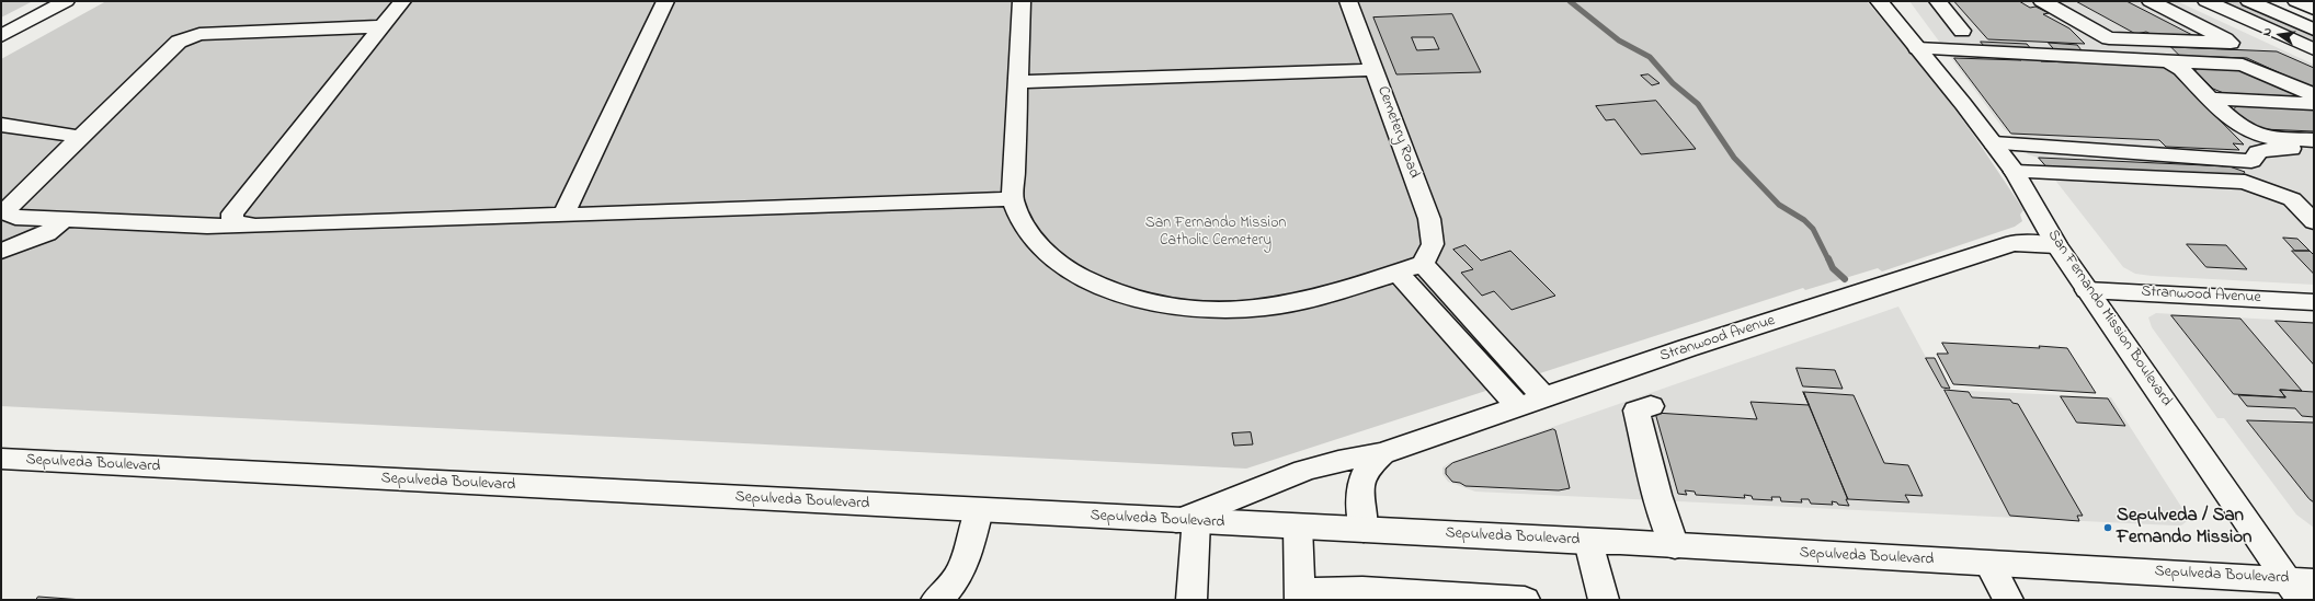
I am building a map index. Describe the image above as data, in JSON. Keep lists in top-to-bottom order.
{
  "streets": {
    "main road": [
      "Cemetery Road",
      "Stranwood Avenue",
      "San Fernando Mission Boulevard",
      "Sepulveda Boulevard"
    ]
  },
  "crossings": [
    ["Stranwood Avenue", "San Fernando Mission Boulevard"],
    ["Stranwood Avenue", "Sepulveda Boulevard"],
    ["San Fernando Mission Boulevard", "Sepulveda Boulevard"]
  ],
  "parks": ["San Fernando Mission Catholic Cemetery"],
  "places": ["Sepulveda / San Fernando Mission"],
  "north": "left"
}
